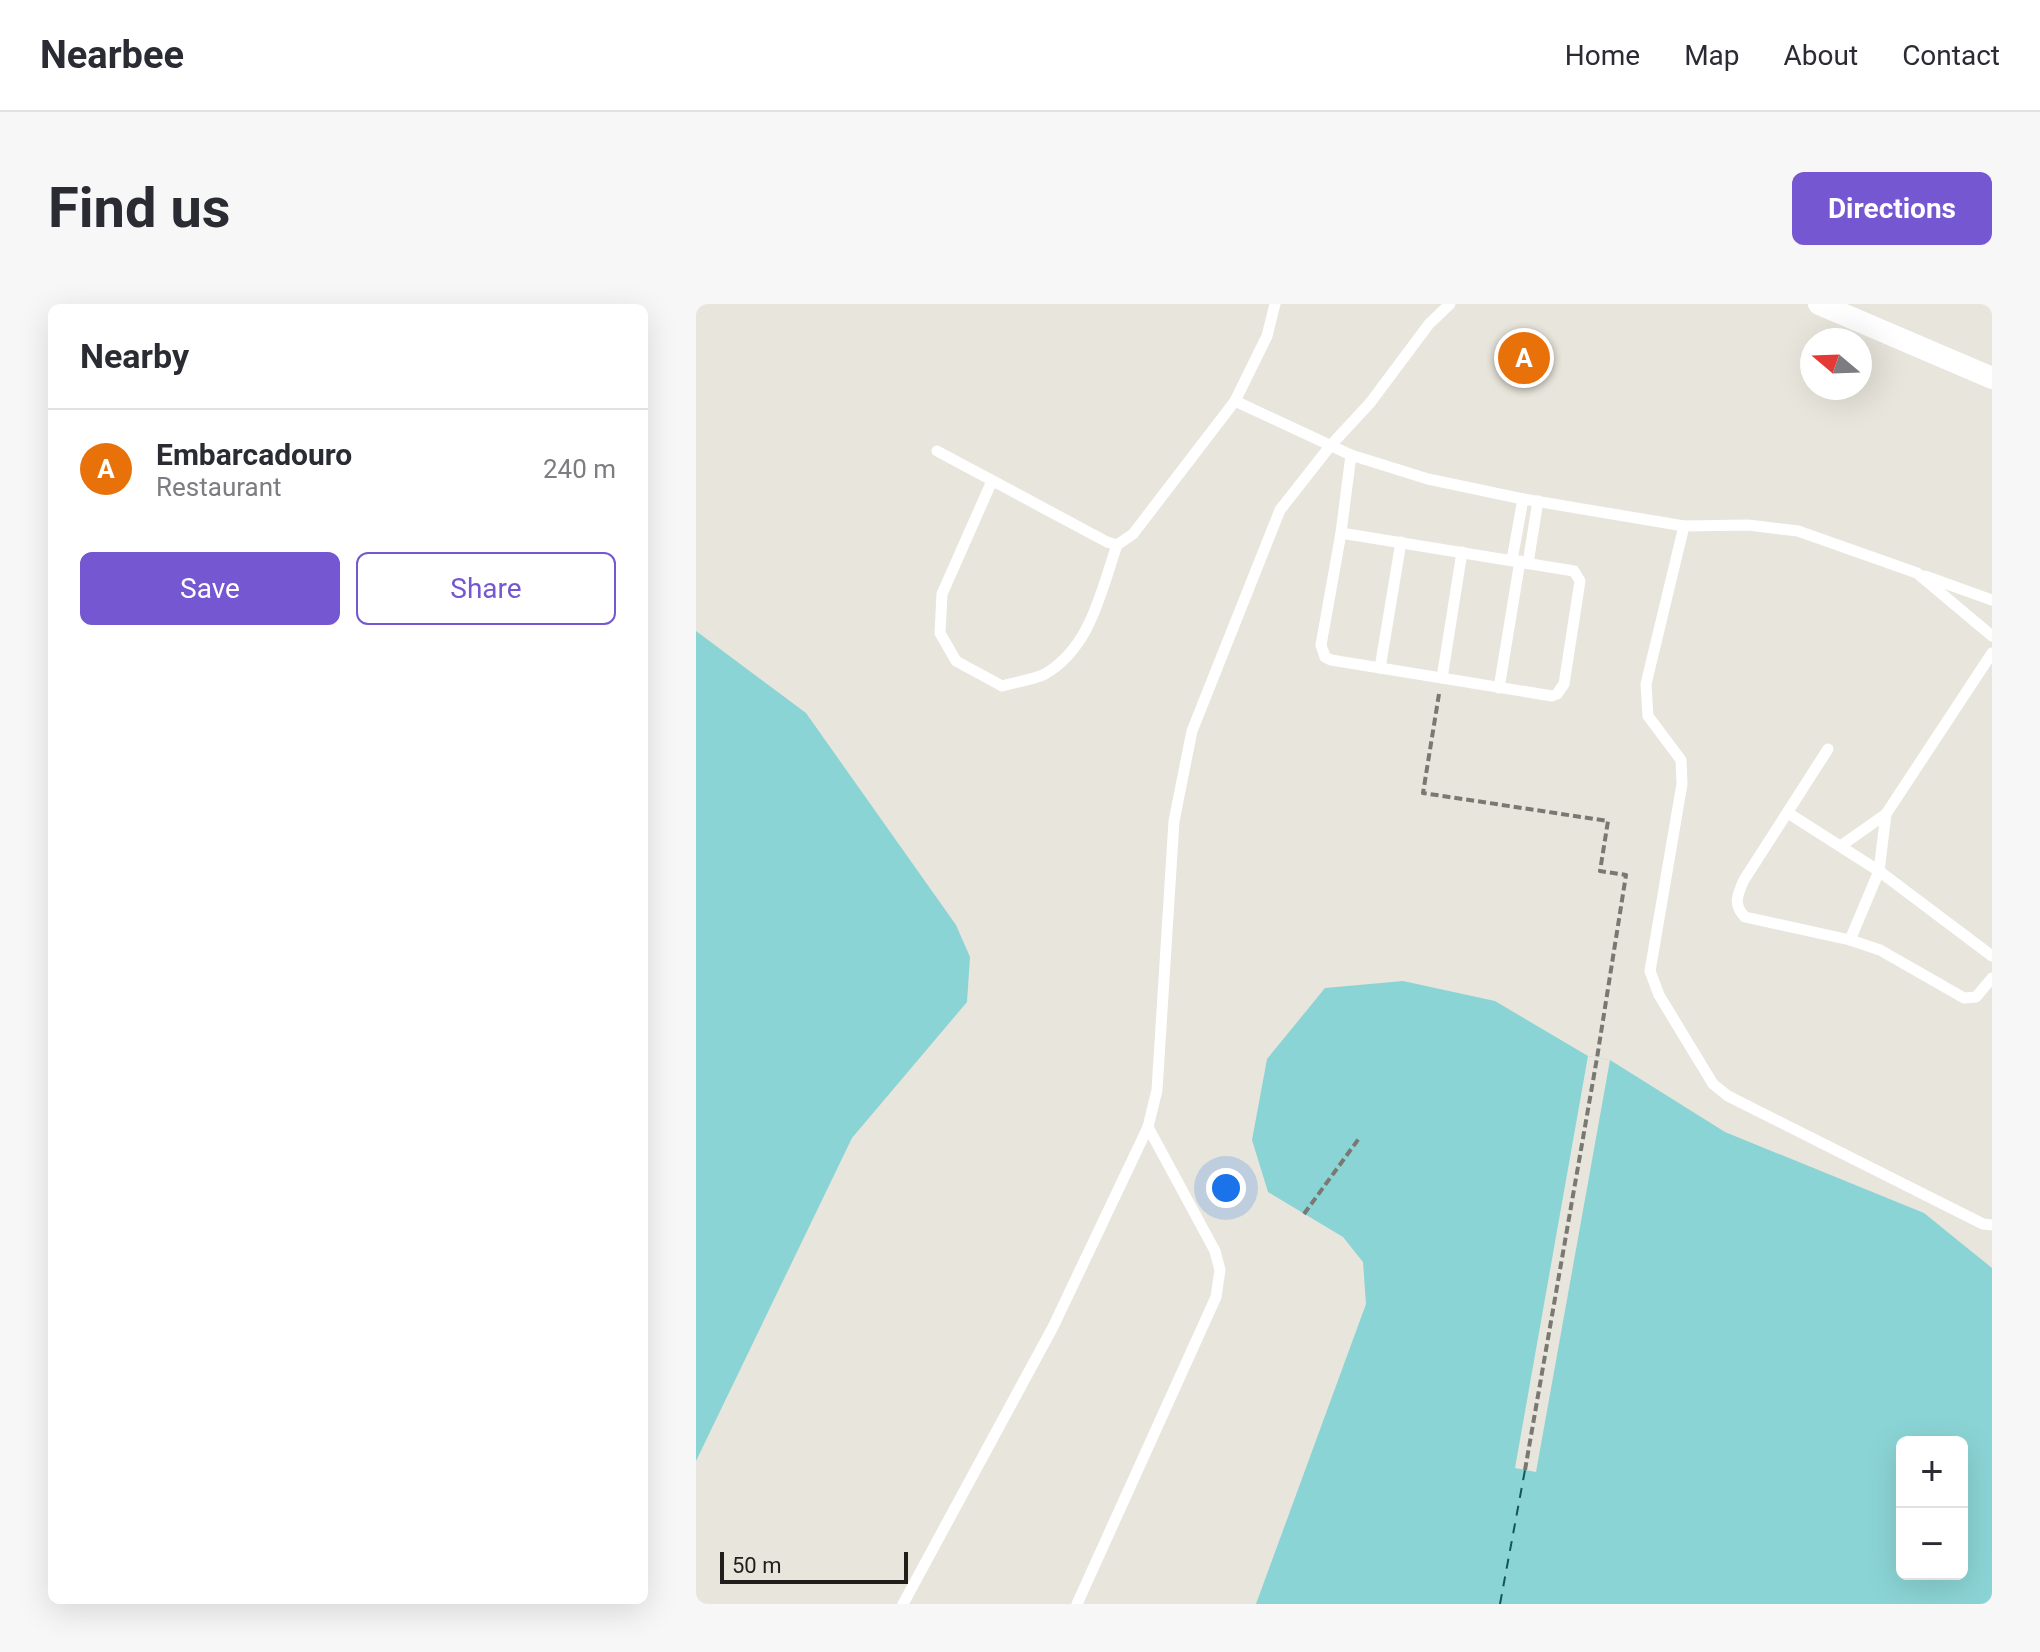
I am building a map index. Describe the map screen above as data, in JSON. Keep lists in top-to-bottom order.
{
  "scale_bar": "50 m",
  "north": "left",
  "page": {
    "header": "Nearbee",
    "nav": [
      "Home",
      "Map",
      "About",
      "Contact"
    ],
    "buttons": [
      "Directions",
      ["Save", "Share"]
    ],
    "title": "Find us",
    "heading": "Nearby",
    "pins": "A",
    "list": [
      {
        "mark": "A",
        "name": "Embarcadouro",
        "note": "Restaurant",
        "value": "240 m"
      }
    ],
    "map_buttons": ["+", "−"],
    "scale": "50 m"
  }
}
